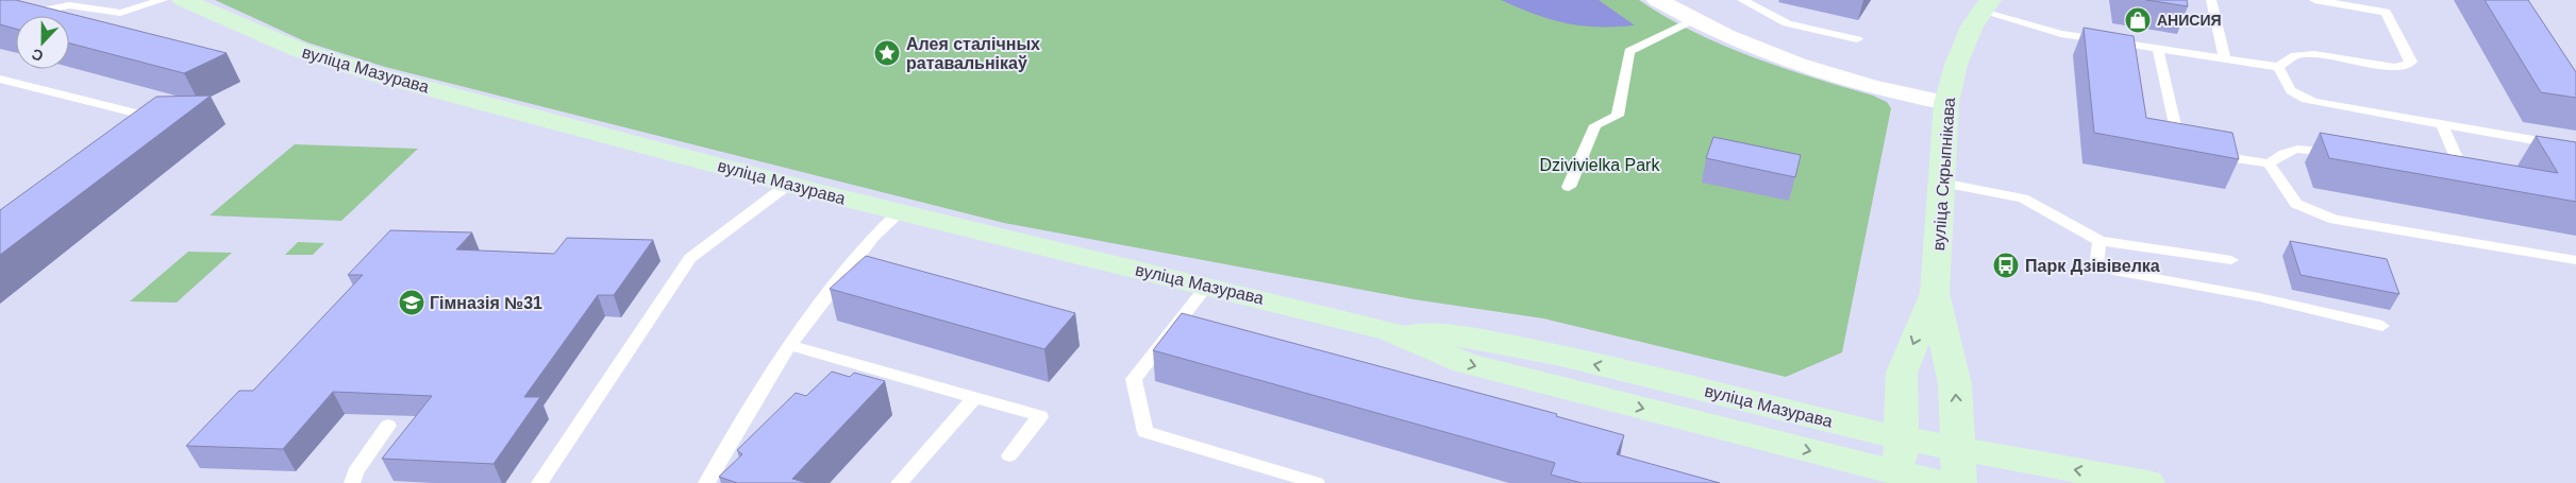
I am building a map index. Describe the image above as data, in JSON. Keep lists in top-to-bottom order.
{
  "streets": {
    "main road": ["вуліца Мазурава", "вуліца Скрыпнікава"]
  },
  "crossings": [
    ["вуліца Мазурава", "вуліца Скрыпнікава"]
  ],
  "parks": ["Dzivivielka Park"],
  "places": {
    "shop": ["АНИСИЯ"],
    "place": ["Алея сталічных ратавальнікаў"],
    "bus stop": ["Парк Дзівівелка"],
    "school or university": ["Гімназія №31"]
  },
  "north": "bottom"
}
